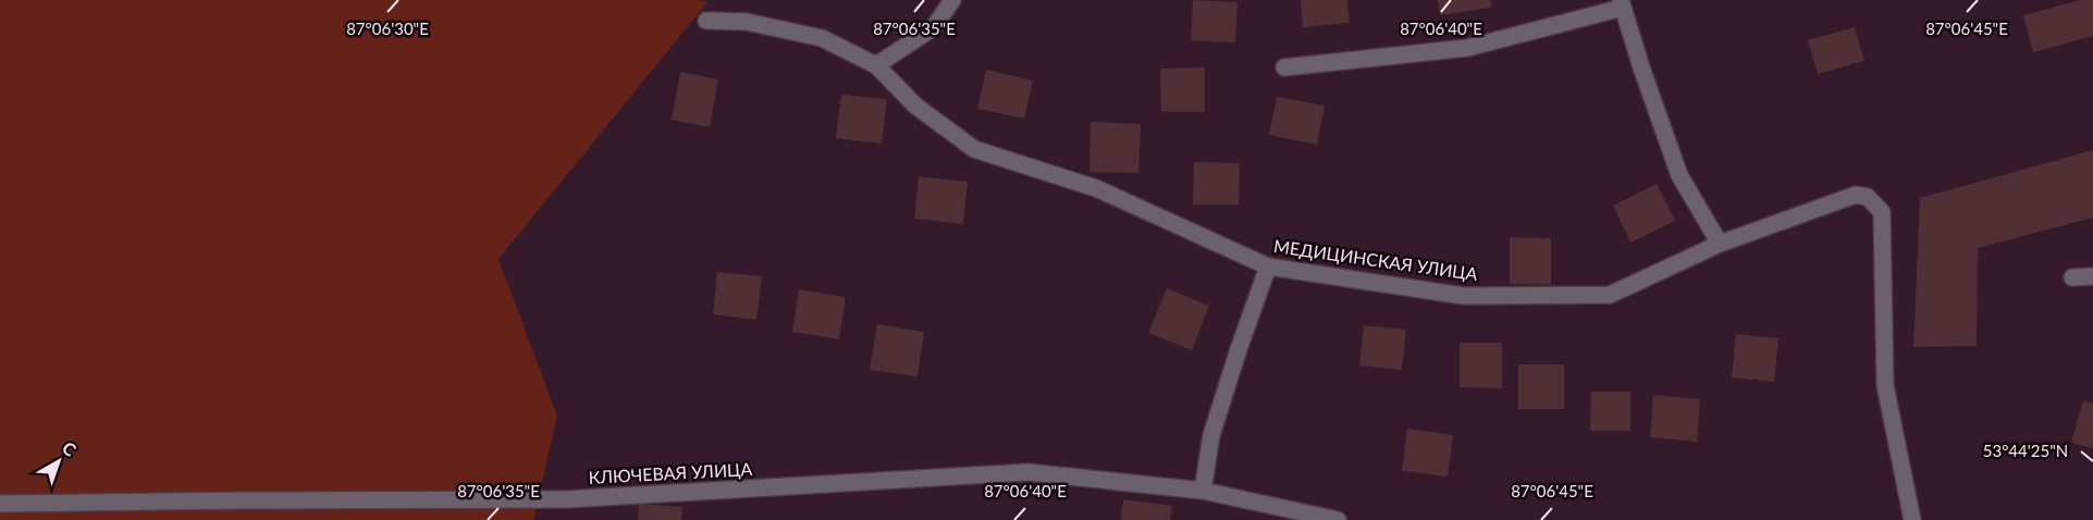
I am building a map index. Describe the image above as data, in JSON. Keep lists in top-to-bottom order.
{
  "streets": {
    "street": ["МЕДИЦИНСКАЯ УЛИЦА", "КЛЮЧЕВАЯ УЛИЦА"]
  },
  "north": "top right",
  "coordinates": [
    "87°06'30\"E",
    "87°06'35\"E",
    "87°06'40\"E",
    "87°06'45\"E",
    "53°44'25\"N"
  ]
}
